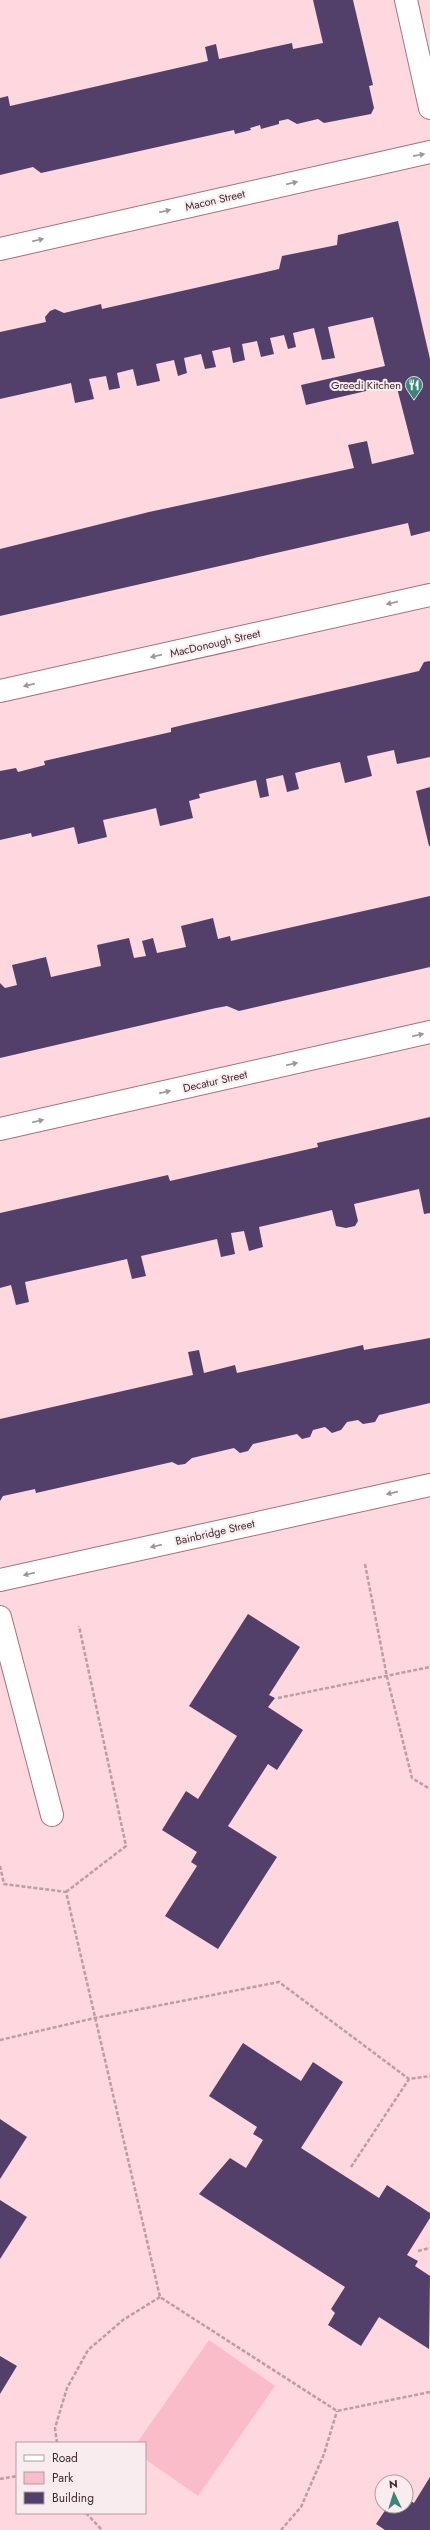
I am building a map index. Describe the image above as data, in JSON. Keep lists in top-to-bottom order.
{
  "streets": {
    "street": [
      "Macon Street",
      "MacDonough Street",
      "Decatur Street",
      "Bainbridge Street"
    ]
  },
  "one_way": [
    "Macon Street",
    "MacDonough Street",
    "Decatur Street",
    "Bainbridge Street"
  ],
  "places": {
    "restaurant": ["Greedi Kitchen"]
  },
  "legend": ["Road", "Park", "Building"],
  "north": "top"
}
